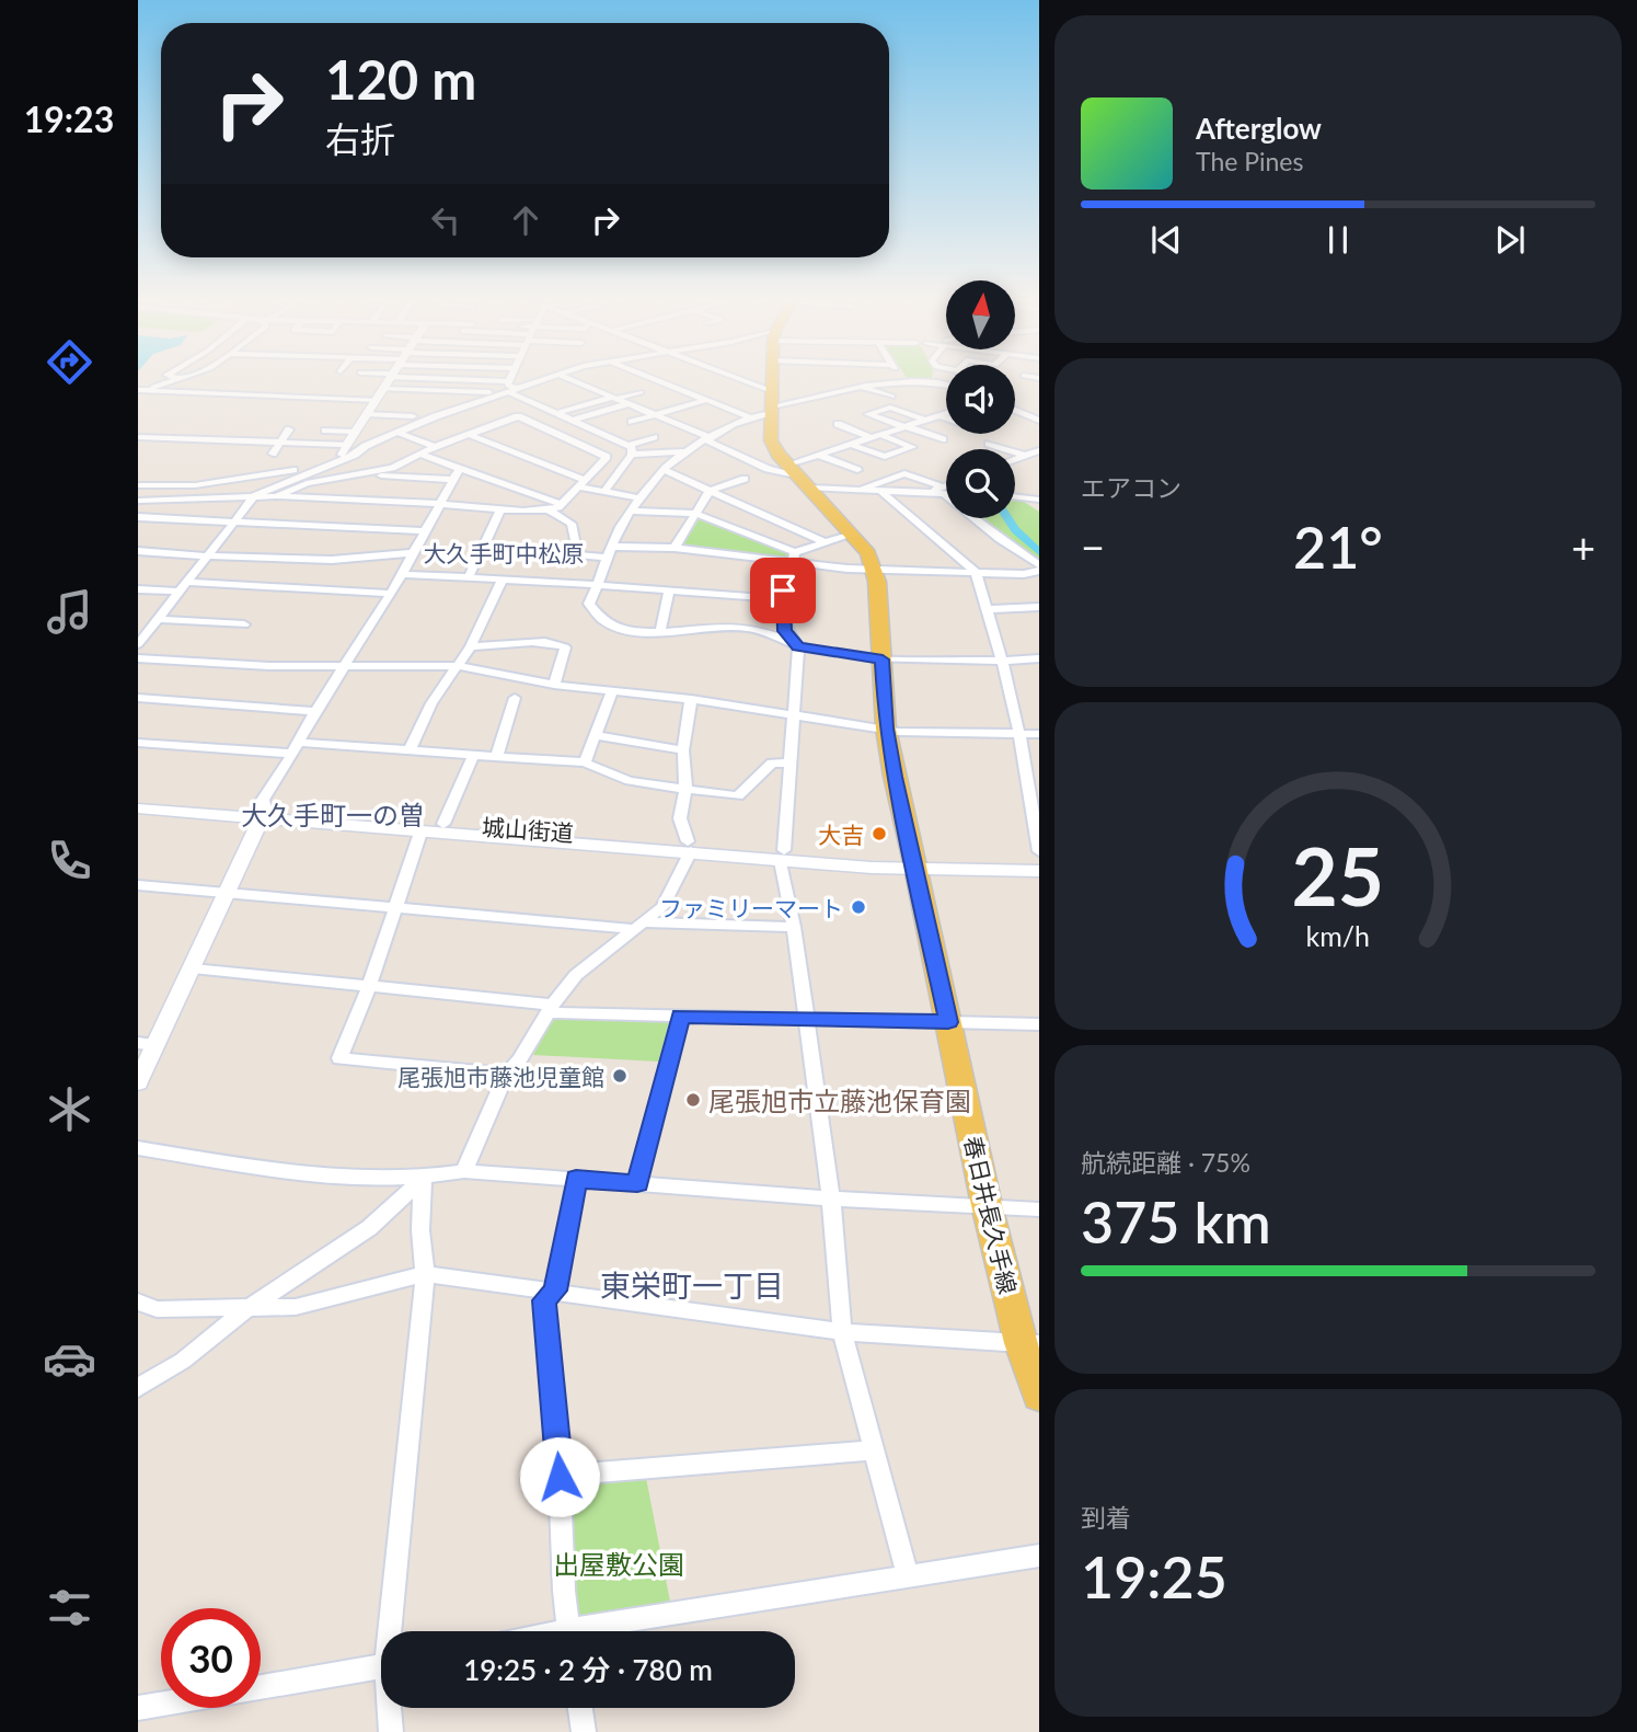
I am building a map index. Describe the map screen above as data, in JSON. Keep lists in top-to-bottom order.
{
  "streets": {
    "main road": ["春日井長久手線"],
    "street": ["城山街道"]
  },
  "crossings": [
    ["城山街道", "春日井長久手線"]
  ],
  "districts": ["大久手町中松原", "大久手町一の曽", "東栄町一丁目"],
  "parks": ["出屋敷公園"],
  "places": [
    "大吉",
    "ファミリーマート",
    "尾張旭市藤池児童館",
    "尾張旭市立藤池保育園"
  ],
  "north": "top",
  "page": {
    "tabs": "19:23",
    "turn": ["120 m", "右折"],
    "song": ["Afterglow", "The Pines"],
    "tile": [
      "エアコン",
      ["航続距離 · 75%", "375 km"],
      ["到着", "19:25"]
    ],
    "heat": ["−", "21°", "+"],
    "limit": "30",
    "trip": "19:25 · 2 分 · 780 m",
    "gauge": ["25", "km/h"]
  }
}
